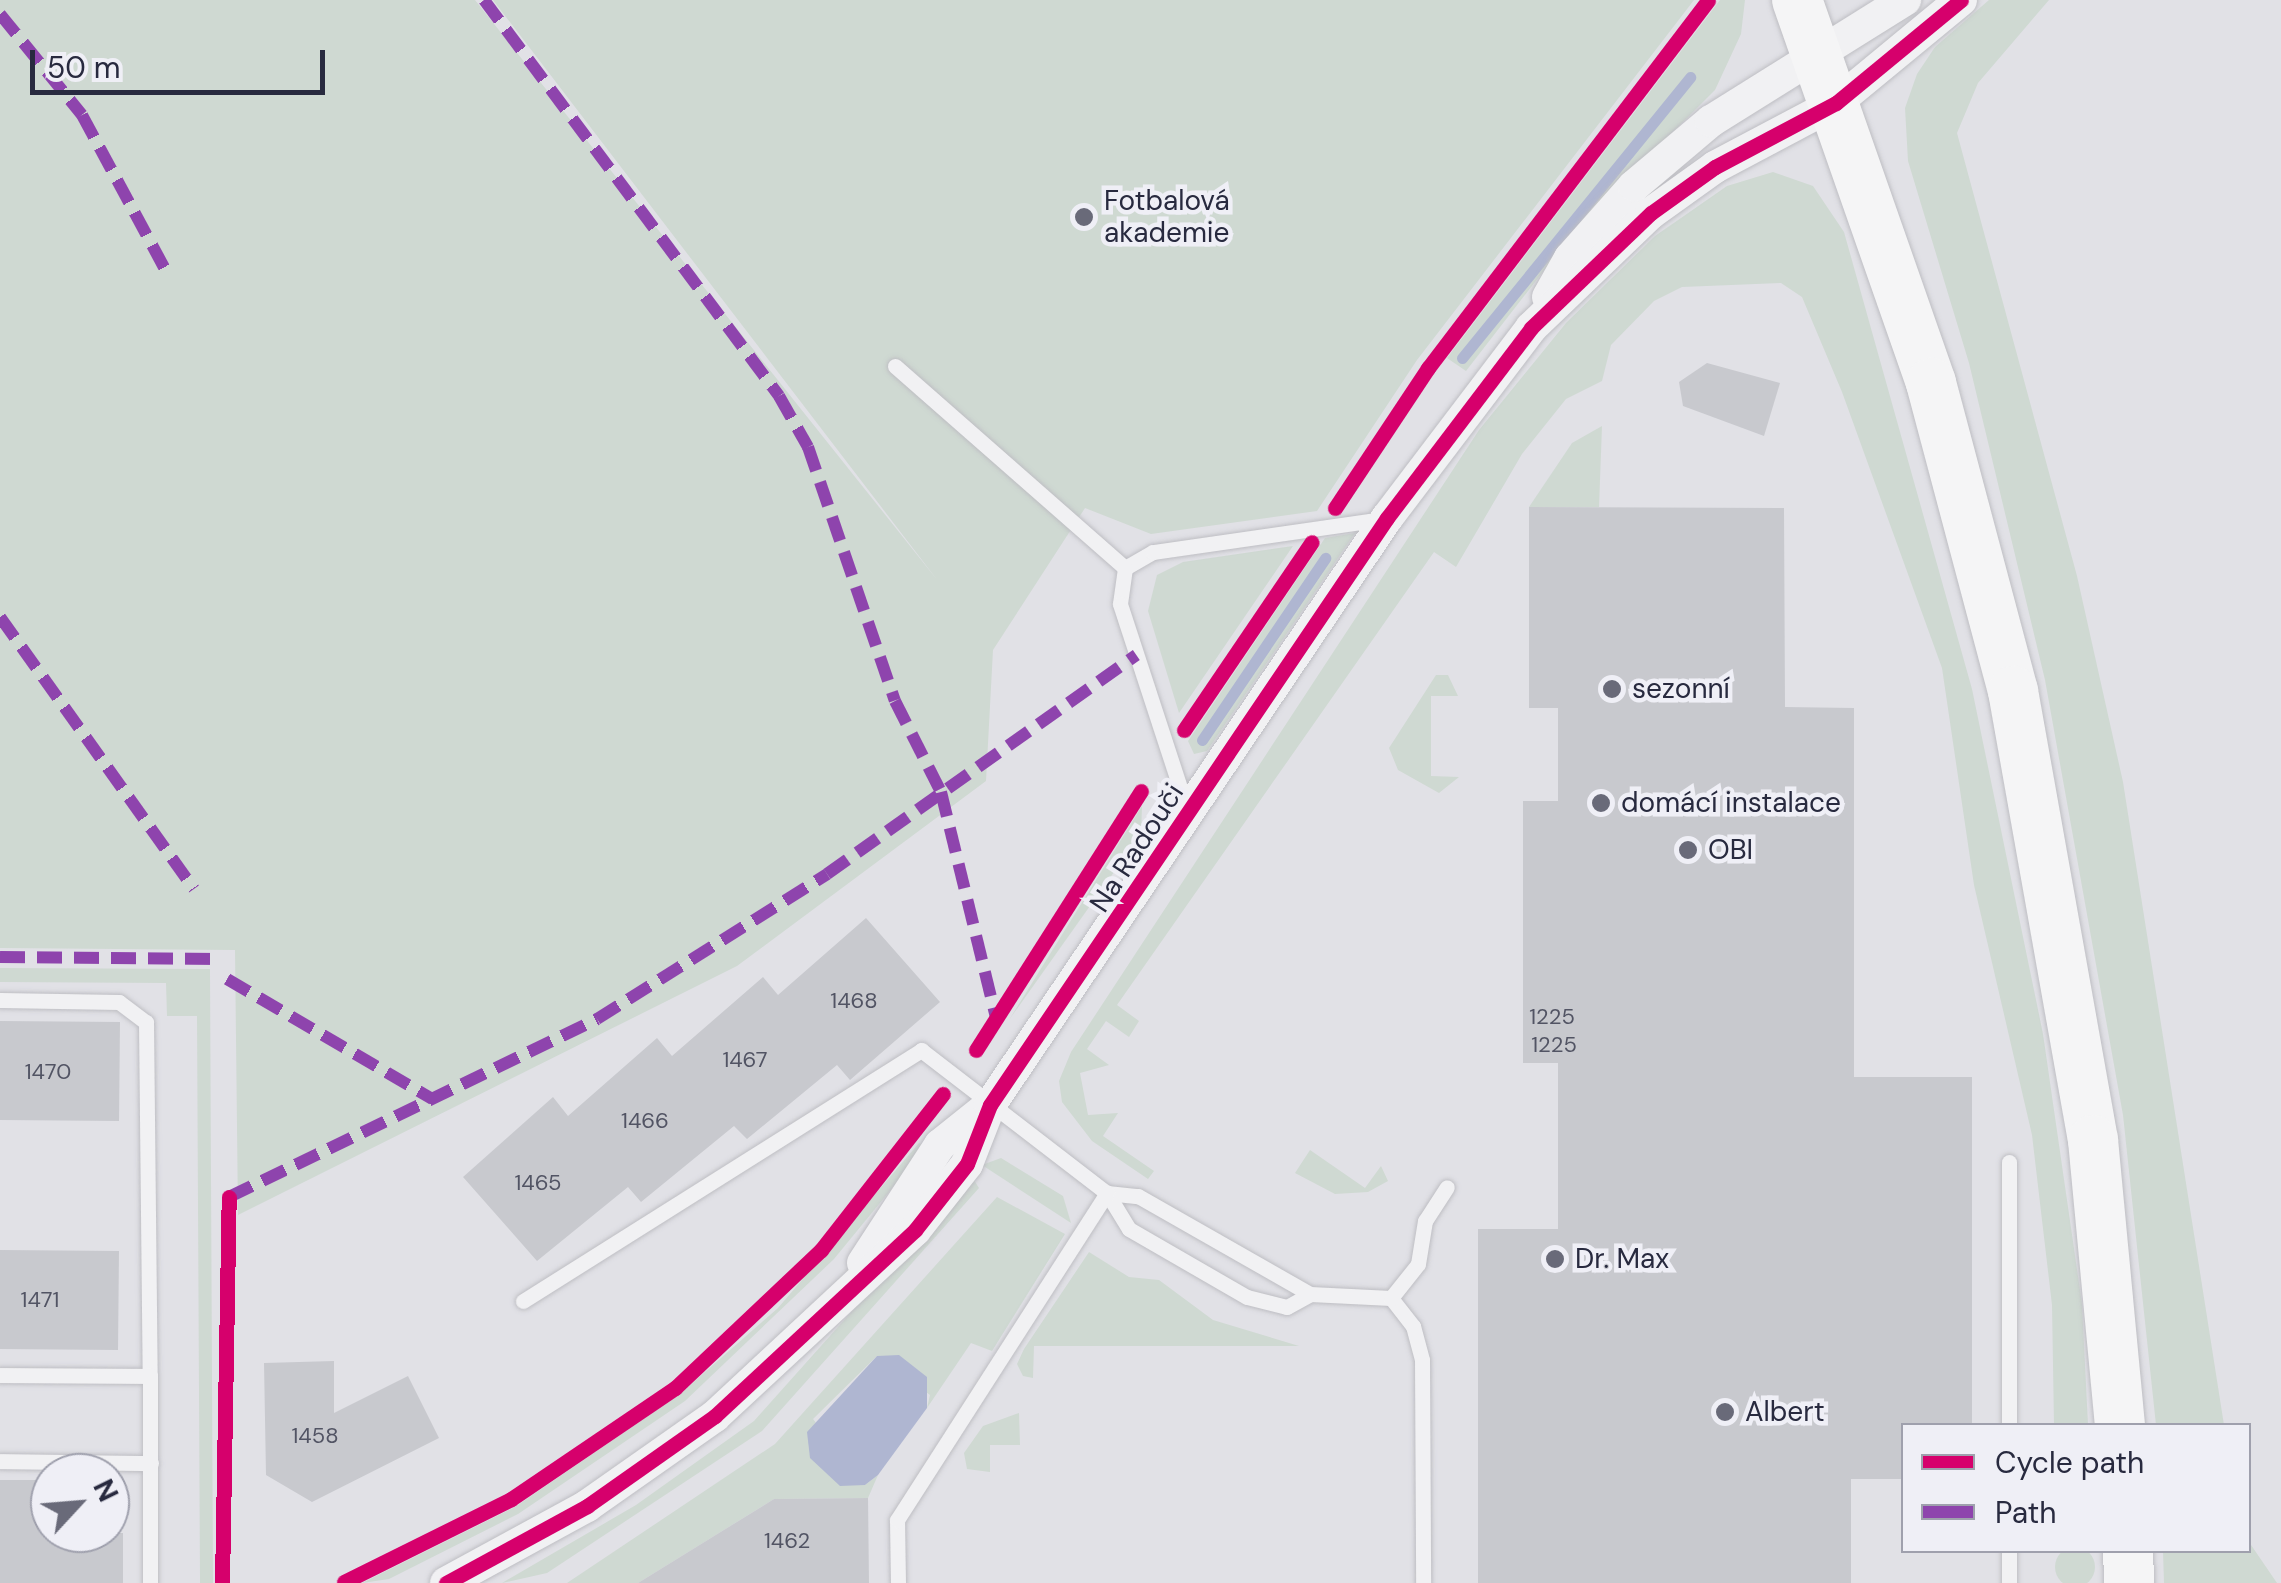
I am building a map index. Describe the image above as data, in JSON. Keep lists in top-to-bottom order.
{
  "streets": {
    "street": ["Na Radouči"]
  },
  "places": [
    "Fotbalová akademie",
    "sezonní",
    "domácí instalace",
    "OBI",
    "Dr. Max",
    "Albert"
  ],
  "house_numbers": [
    "1468",
    "1225",
    "1225",
    "1467",
    "1470",
    "1466",
    "1465",
    "1471",
    "1458",
    "1462"
  ],
  "legend": ["Cycle path", "Path"],
  "scale_bar": "50 m",
  "north": "top right"
}
